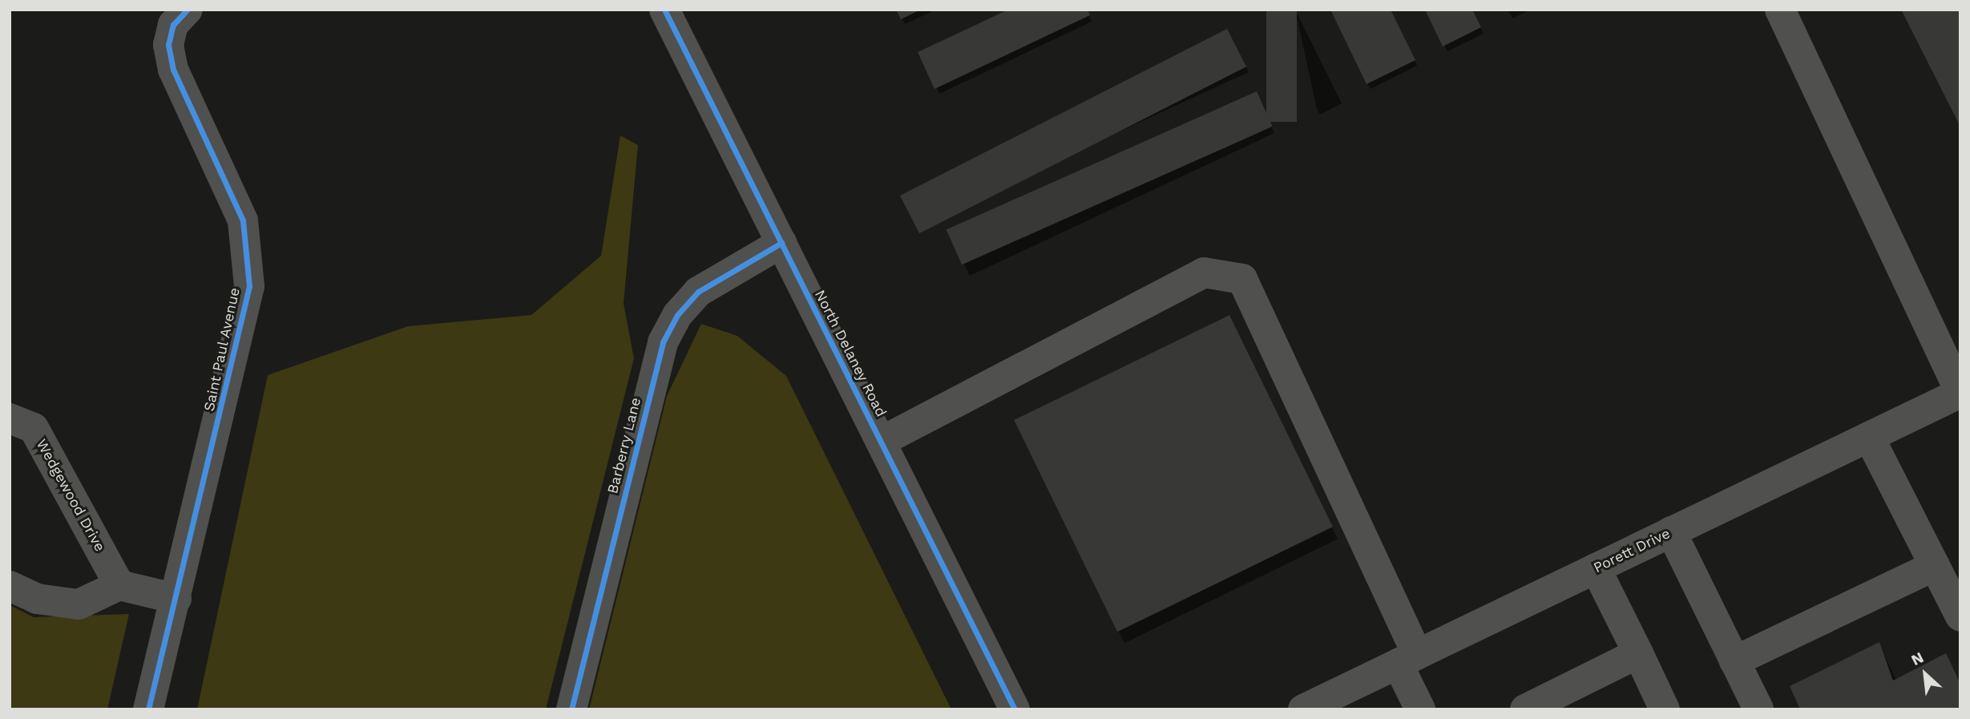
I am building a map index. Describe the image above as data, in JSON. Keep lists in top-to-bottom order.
{
  "streets": {
    "street": [
      "Saint Paul Avenue",
      "North Delaney Road",
      "Barberry Lane",
      "Wedgewood Drive",
      "Porett Drive"
    ]
  },
  "crossings": [
    ["North Delaney Road", "Barberry Lane"]
  ],
  "north": "top left"
}
